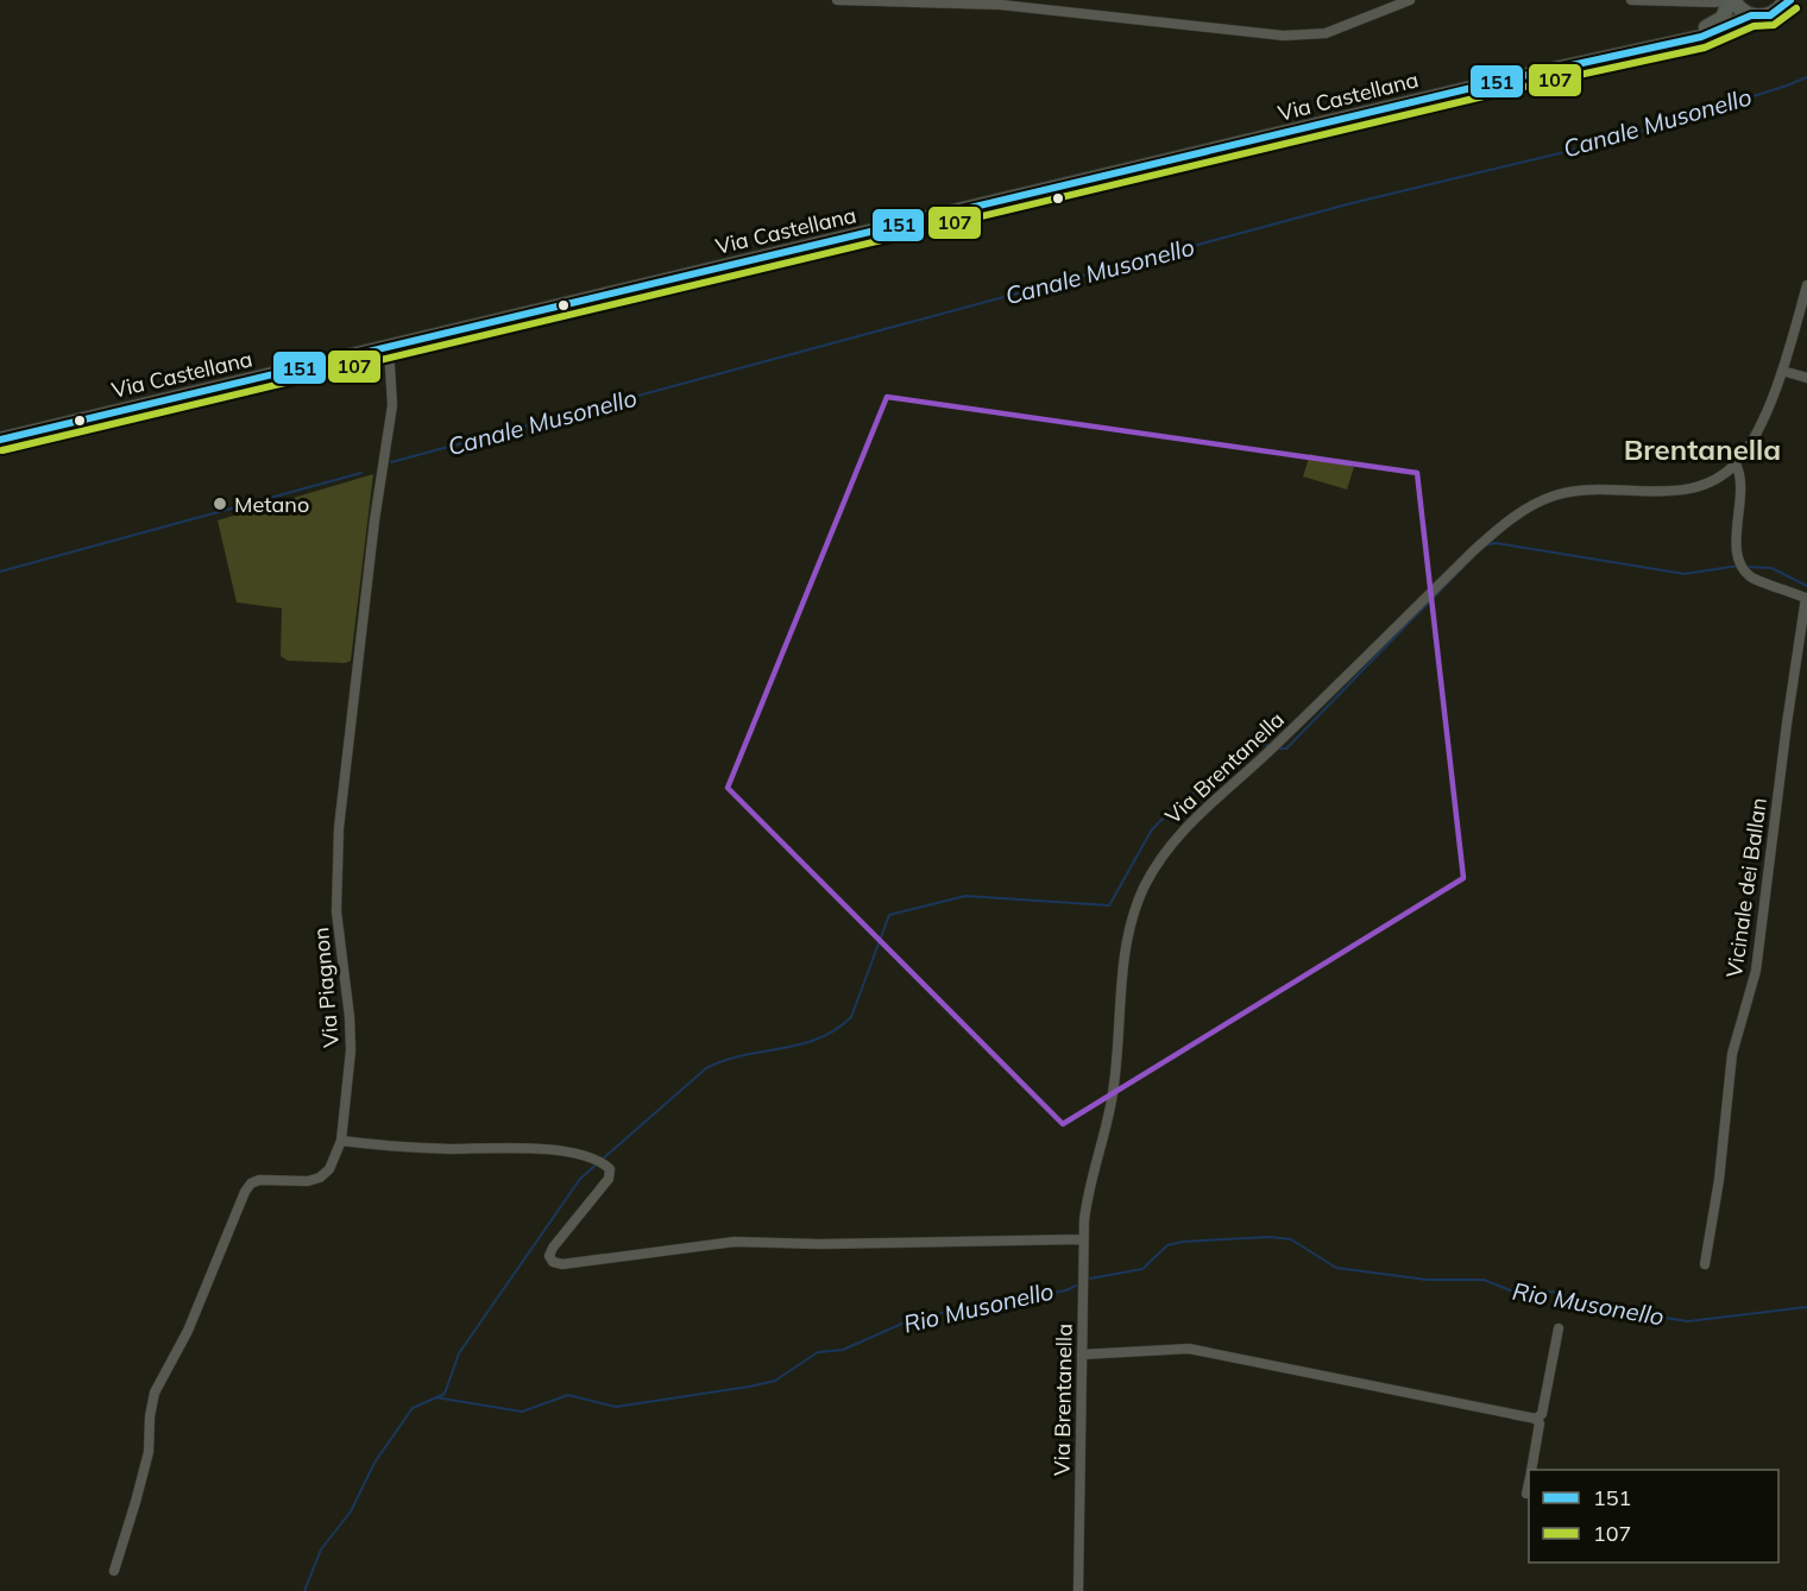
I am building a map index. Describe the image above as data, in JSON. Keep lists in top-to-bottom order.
{
  "streets": {
    "main road": ["Via Castellana"],
    "street": ["Via Brentanella", "Vicinale dei Ballan", "Via Piagnon"]
  },
  "crossings": [
    ["Via Castellana", "Via Piagnon"],
    ["Via Brentanella", "Vicinale dei Ballan"]
  ],
  "districts": ["Brentanella"],
  "water": ["Canale Musonello", "Rio Musonello"],
  "places": ["Metano"],
  "lines": ["transit line 151", "transit line 107"],
  "legend": ["151", "107"]
}
